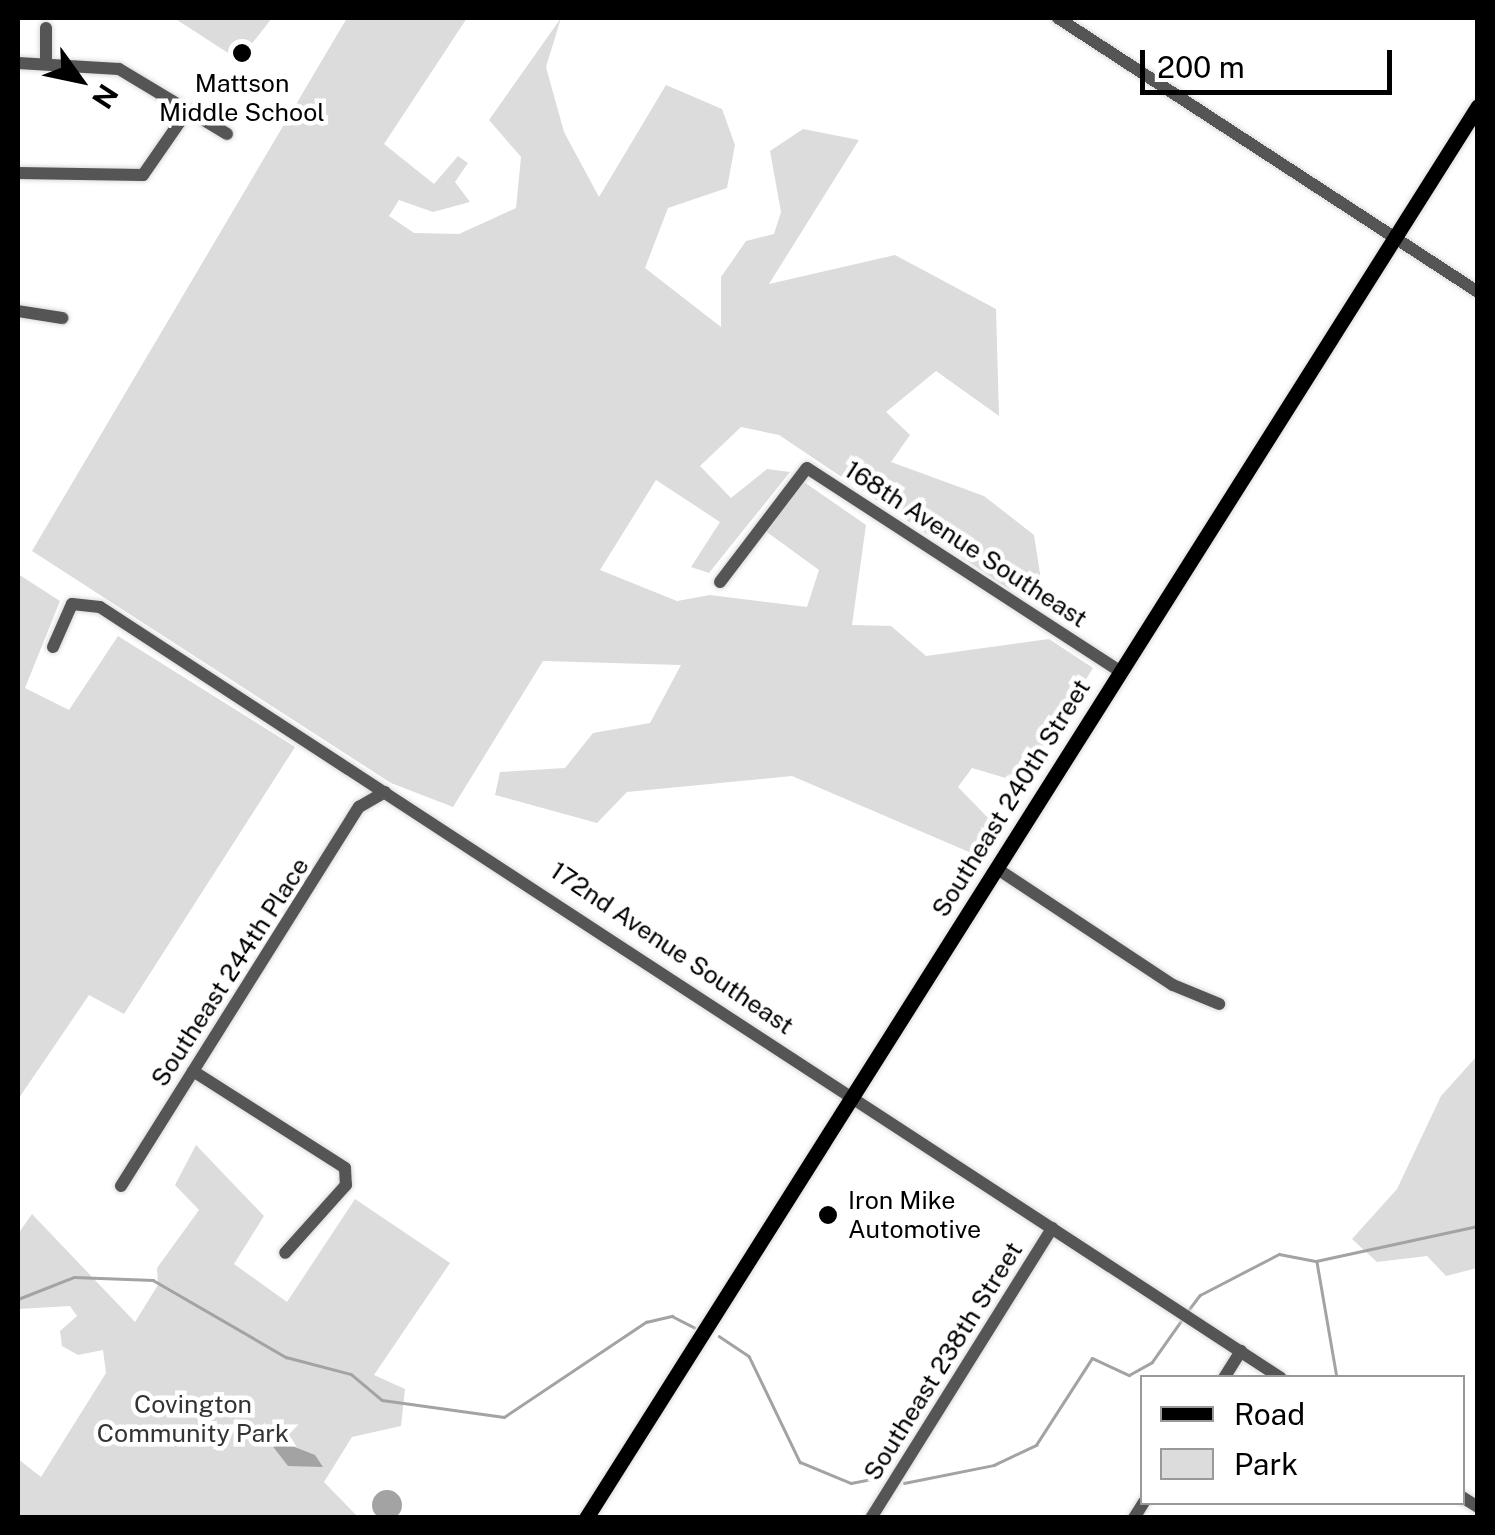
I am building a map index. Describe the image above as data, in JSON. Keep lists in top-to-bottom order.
{
  "streets": {
    "main road": ["Southeast 240th Street"],
    "street": [
      "168th Avenue Southeast",
      "172nd Avenue Southeast",
      "Southeast 244th Place",
      "Southeast 238th Street"
    ]
  },
  "crossings": [
    ["168th Avenue Southeast", "Southeast 240th Street"],
    ["Southeast 240th Street", "172nd Avenue Southeast"],
    ["172nd Avenue Southeast", "Southeast 244th Place"],
    ["172nd Avenue Southeast", "Southeast 238th Street"]
  ],
  "parks": ["Covington Community Park"],
  "places": ["Mattson Middle School", "Iron Mike Automotive"],
  "legend": ["Road", "Park"],
  "scale_bar": "200 m",
  "north": "bottom right"
}
